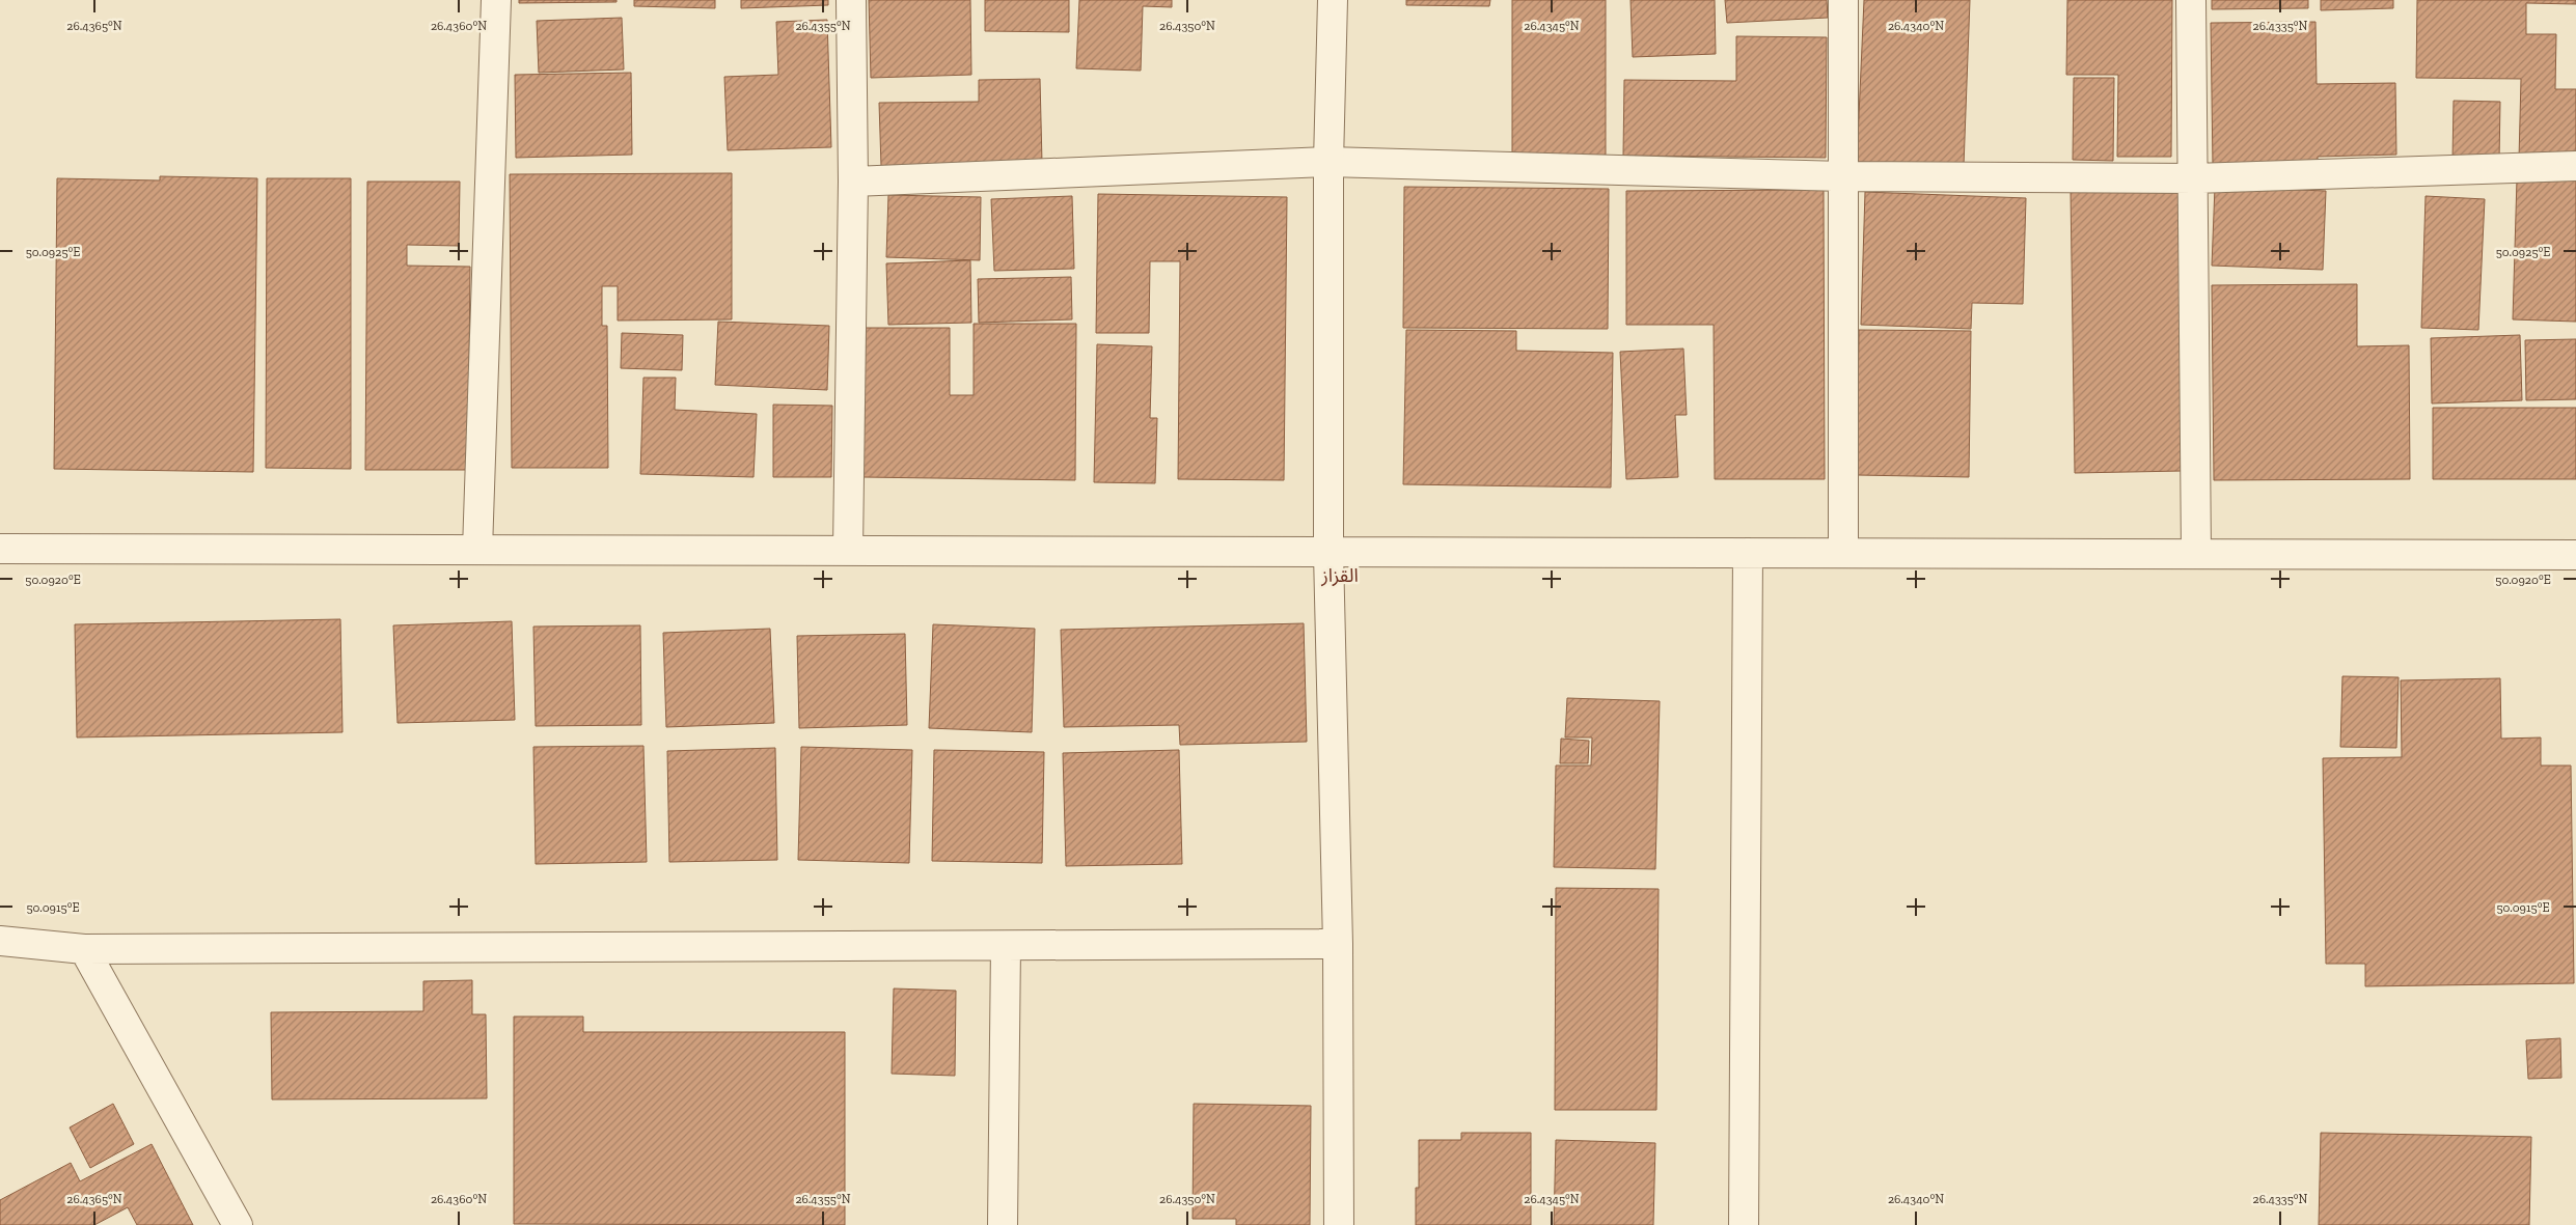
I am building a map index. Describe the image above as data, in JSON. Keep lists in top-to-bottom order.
{
  "districts": ["القزاز"],
  "coordinates": [
    "26.4365°N",
    "26.4360°N",
    "26.4355°N",
    "26.4350°N",
    "26.4345°N",
    "26.4340°N",
    "26.4335°N",
    "50.0925°E",
    "50.0920°E",
    "50.0915°E"
  ]
}
